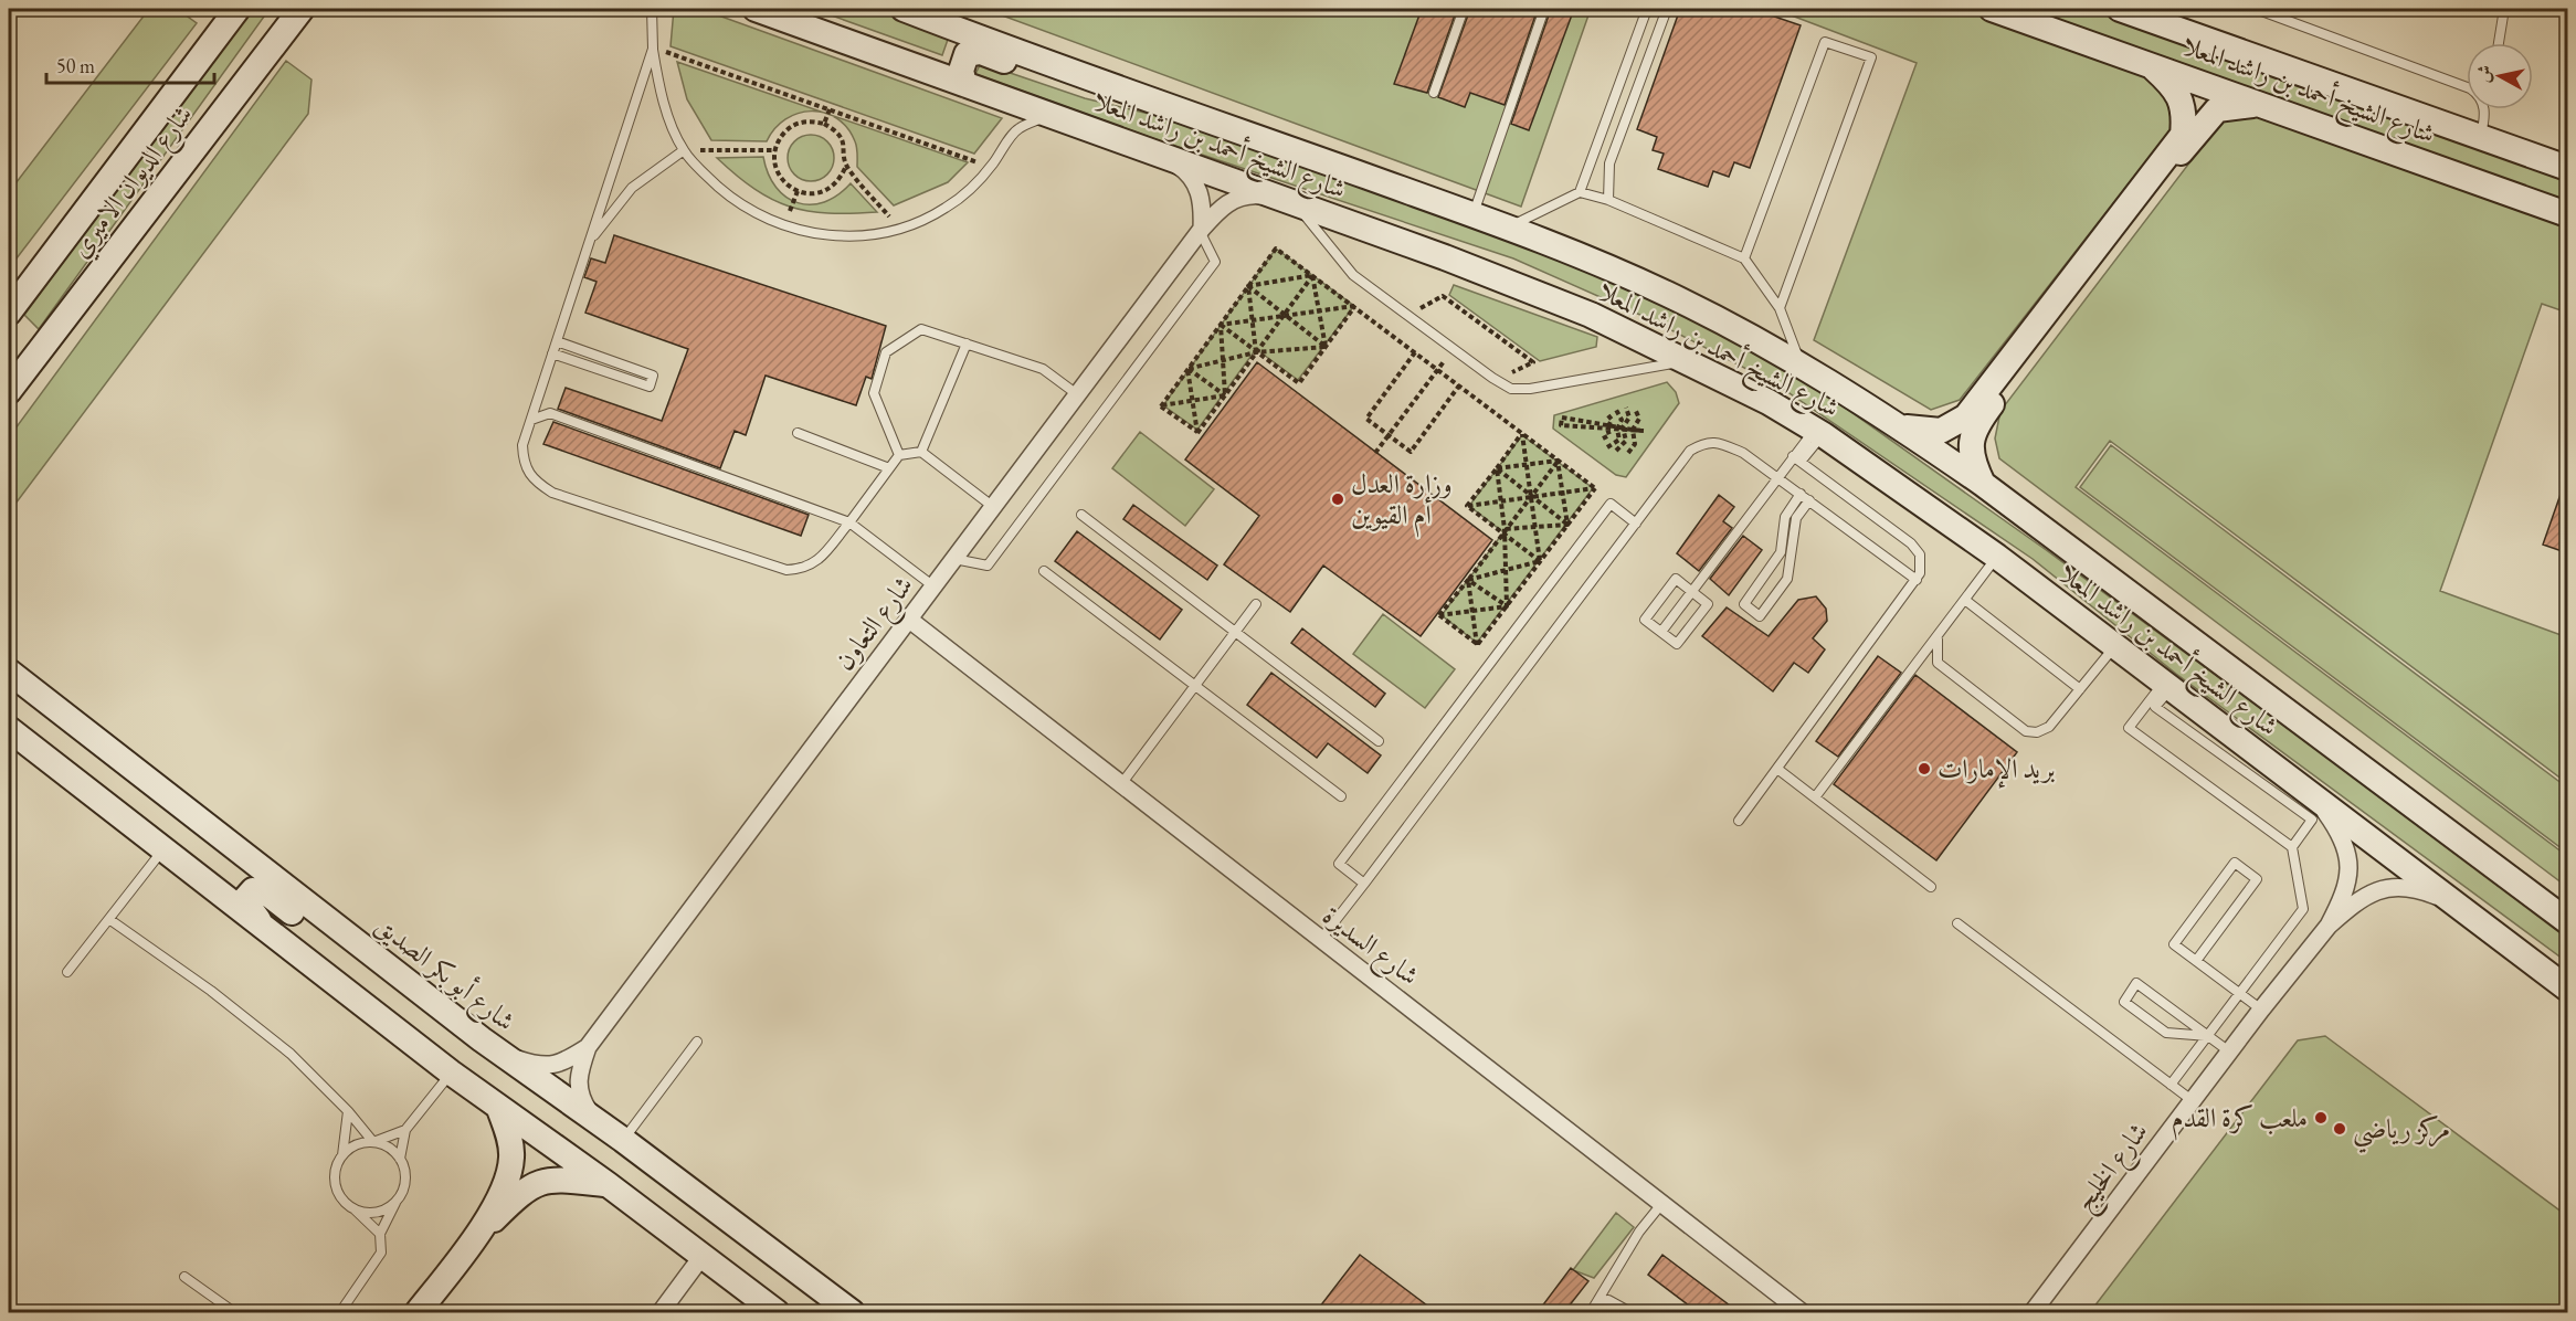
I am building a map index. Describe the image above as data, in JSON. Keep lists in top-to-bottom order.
{
  "streets": {
    "street": [
      "شارع الشيخ أحمد بن راشد المعلا",
      "شارع الديوان الاميري",
      "شارع التعاون",
      "شارع السديرة",
      "شارع أبو بكر الصديق",
      "شارع الخليج"
    ]
  },
  "crossings": [
    ["شارع الشيخ أحمد بن راشد المعلا", "شارع التعاون"],
    ["شارع الشيخ أحمد بن راشد المعلا", "شارع الخليج"],
    ["شارع التعاون", "شارع السديرة"],
    ["شارع التعاون", "شارع أبو بكر الصديق"]
  ],
  "places": [
    "وزارة العدل أم القيوين",
    "بريد الإمارات",
    "ملعب كرة القدم",
    "مركز رياضي"
  ],
  "scale_bar": "50 m",
  "north": "left"
}
